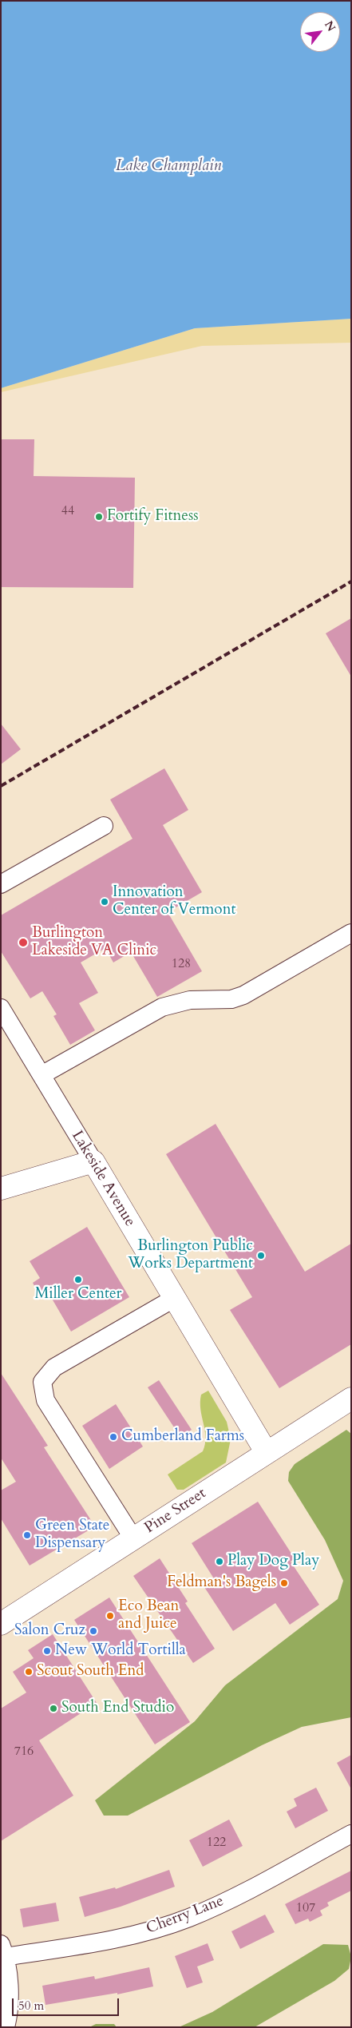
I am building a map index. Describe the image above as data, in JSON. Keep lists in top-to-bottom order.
{
  "streets": {
    "main road": ["Lakeside Avenue", "Pine Street"],
    "street": ["Cherry Lane"]
  },
  "crossings": [
    ["Lakeside Avenue", "Pine Street"]
  ],
  "water": ["Lake Champlain"],
  "places": [
    "Fortify Fitness",
    "Innovation Center of Vermont",
    "Burlington Lakeside VA Clinic",
    "Burlington Public Works Department",
    "Miller Center",
    "Cumberland Farms",
    "Green State Dispensary",
    "Play Dog Play",
    "Feldman's Bagels",
    "Eco Bean and Juice",
    "Salon Cruz",
    "New World Tortilla",
    "Scout South End",
    "South End Studio"
  ],
  "house_numbers": [
    "44",
    "128",
    "716",
    "122",
    "107"
  ],
  "scale_bar": "50 m",
  "north": "top right"
}
